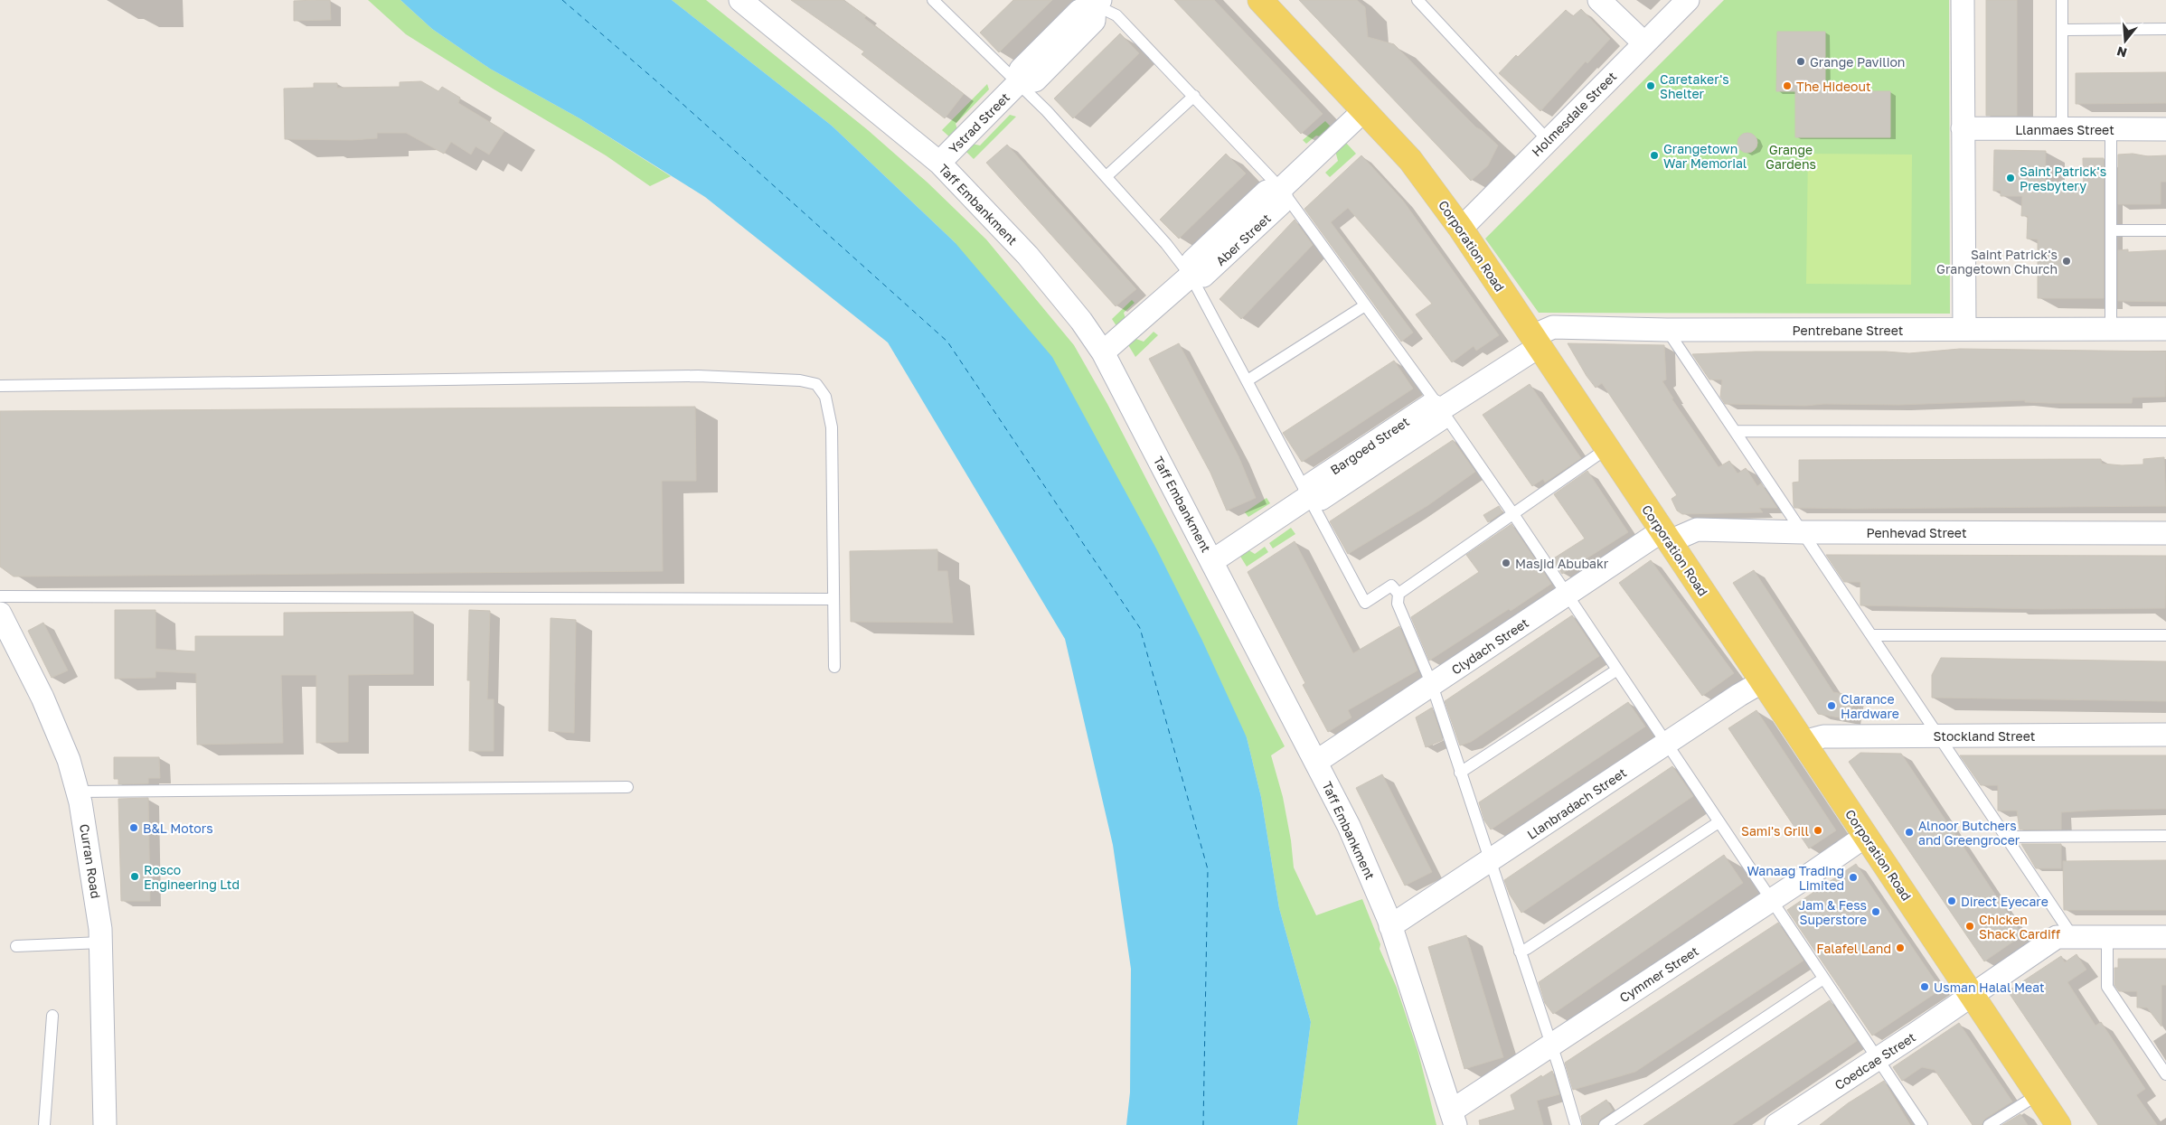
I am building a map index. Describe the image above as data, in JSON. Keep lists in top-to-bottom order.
{
  "streets": {
    "main road": ["Corporation Road"],
    "street": [
      "Holmesdale Street",
      "Ystrad Street",
      "Llanmaes Street",
      "Taff Embankment",
      "Aber Street",
      "Pentrebane Street",
      "Bargoed Street",
      "Penhevad Street",
      "Clydach Street",
      "Stockland Street",
      "Llanbradach Street",
      "Curran Road",
      "Cymmer Street",
      "Coedcae Street"
    ]
  },
  "crossings": [
    ["Holmesdale Street", "Corporation Road"],
    ["Ystrad Street", "Taff Embankment"],
    ["Taff Embankment", "Aber Street"],
    ["Taff Embankment", "Bargoed Street"],
    ["Taff Embankment", "Clydach Street"],
    ["Taff Embankment", "Llanbradach Street"],
    ["Taff Embankment", "Cymmer Street"],
    ["Corporation Road", "Pentrebane Street"],
    ["Corporation Road", "Bargoed Street"],
    ["Corporation Road", "Penhevad Street"],
    ["Corporation Road", "Clydach Street"],
    ["Corporation Road", "Stockland Street"],
    ["Corporation Road", "Llanbradach Street"],
    ["Corporation Road", "Cymmer Street"],
    ["Corporation Road", "Coedcae Street"],
    ["Pentrebane Street", "Bargoed Street"],
    ["Penhevad Street", "Clydach Street"]
  ],
  "parks": ["Grange Gardens"],
  "places": [
    "Grange Pavilion",
    "Caretaker's Shelter",
    "The Hideout",
    "Grangetown War Memorial",
    "Saint Patrick's Presbytery",
    "Saint Patrick's Grangetown Church",
    "Masjid Abubakr",
    "Clarance Hardware",
    "B&L Motors",
    "Sami's Grill",
    "Alnoor Butchers and Greengrocer",
    "Rosco Engineering Ltd",
    "Wanaag Trading Limited",
    "Direct Eyecare",
    "Jam & Fess Superstore",
    "Chicken Shack Cardiff",
    "Falafel Land",
    "Usman Halal Meat"
  ],
  "north": "bottom"
}
